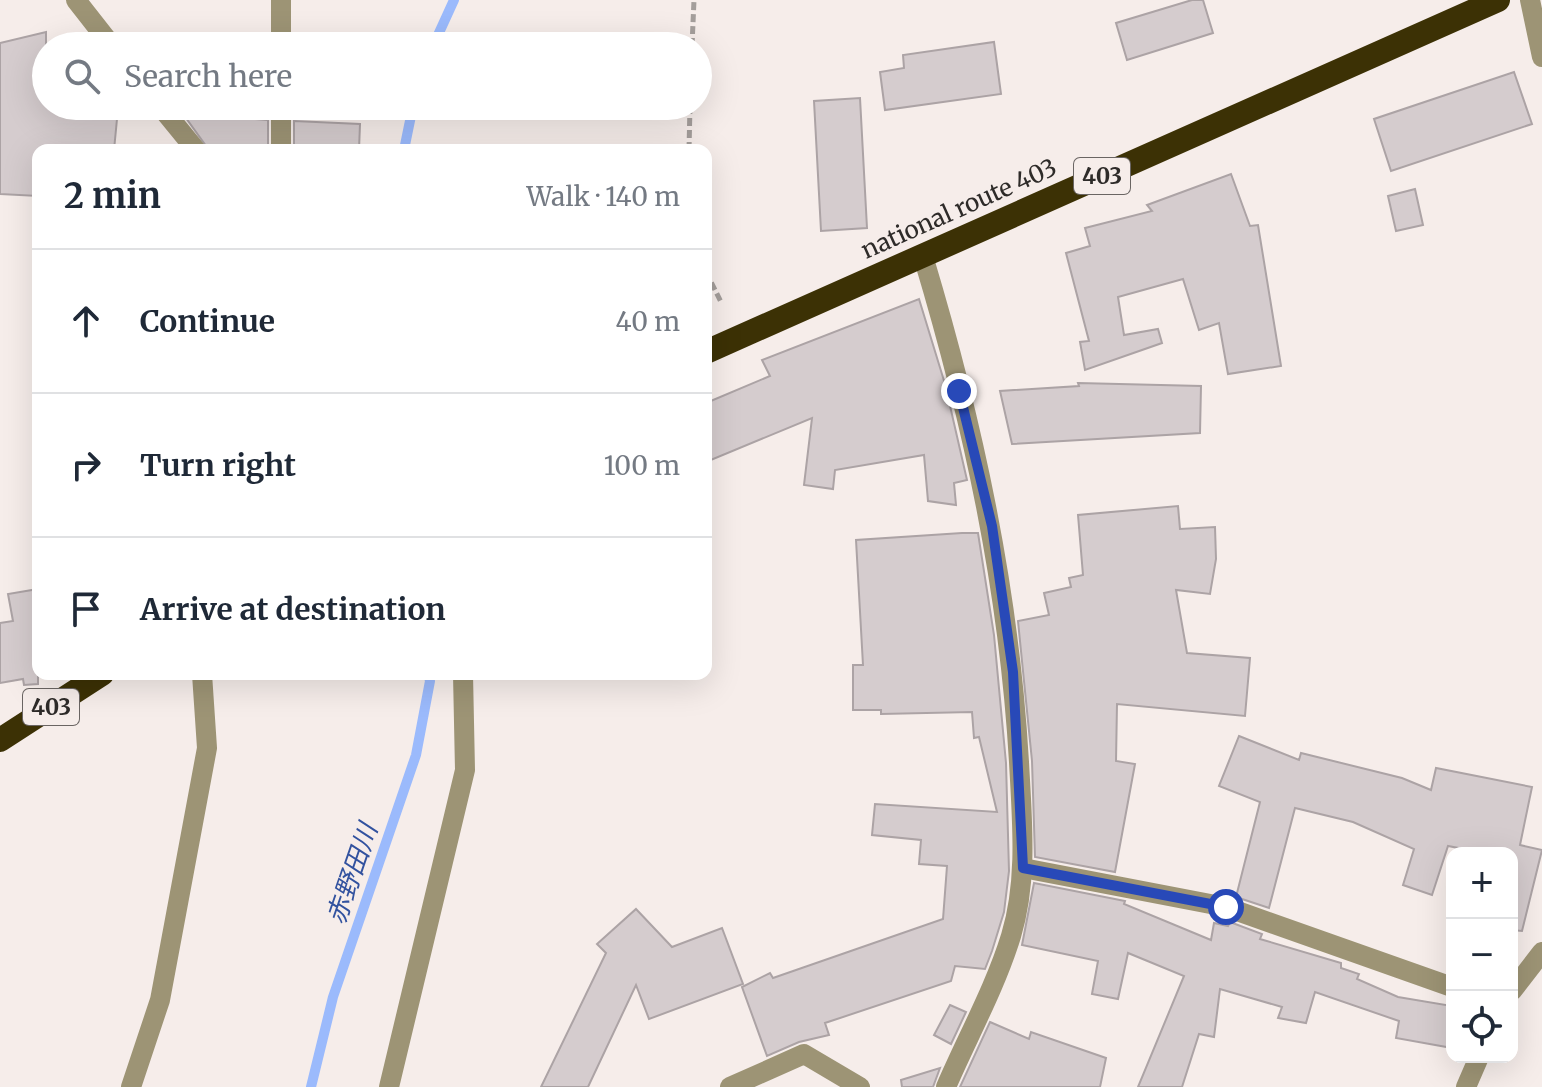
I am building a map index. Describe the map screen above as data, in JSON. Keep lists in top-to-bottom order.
{
  "streets": {
    "highway": ["403", "national route 403"]
  },
  "water": ["赤野田川"],
  "page": {
    "search": "Search here",
    "heading": ["2 min", "Walk · 140 m"],
    "list": [
      ["Continue", "40 m"],
      ["Turn right", "100 m"],
      "Arrive at destination"
    ],
    "map_buttons": ["+", "−"]
  }
}
